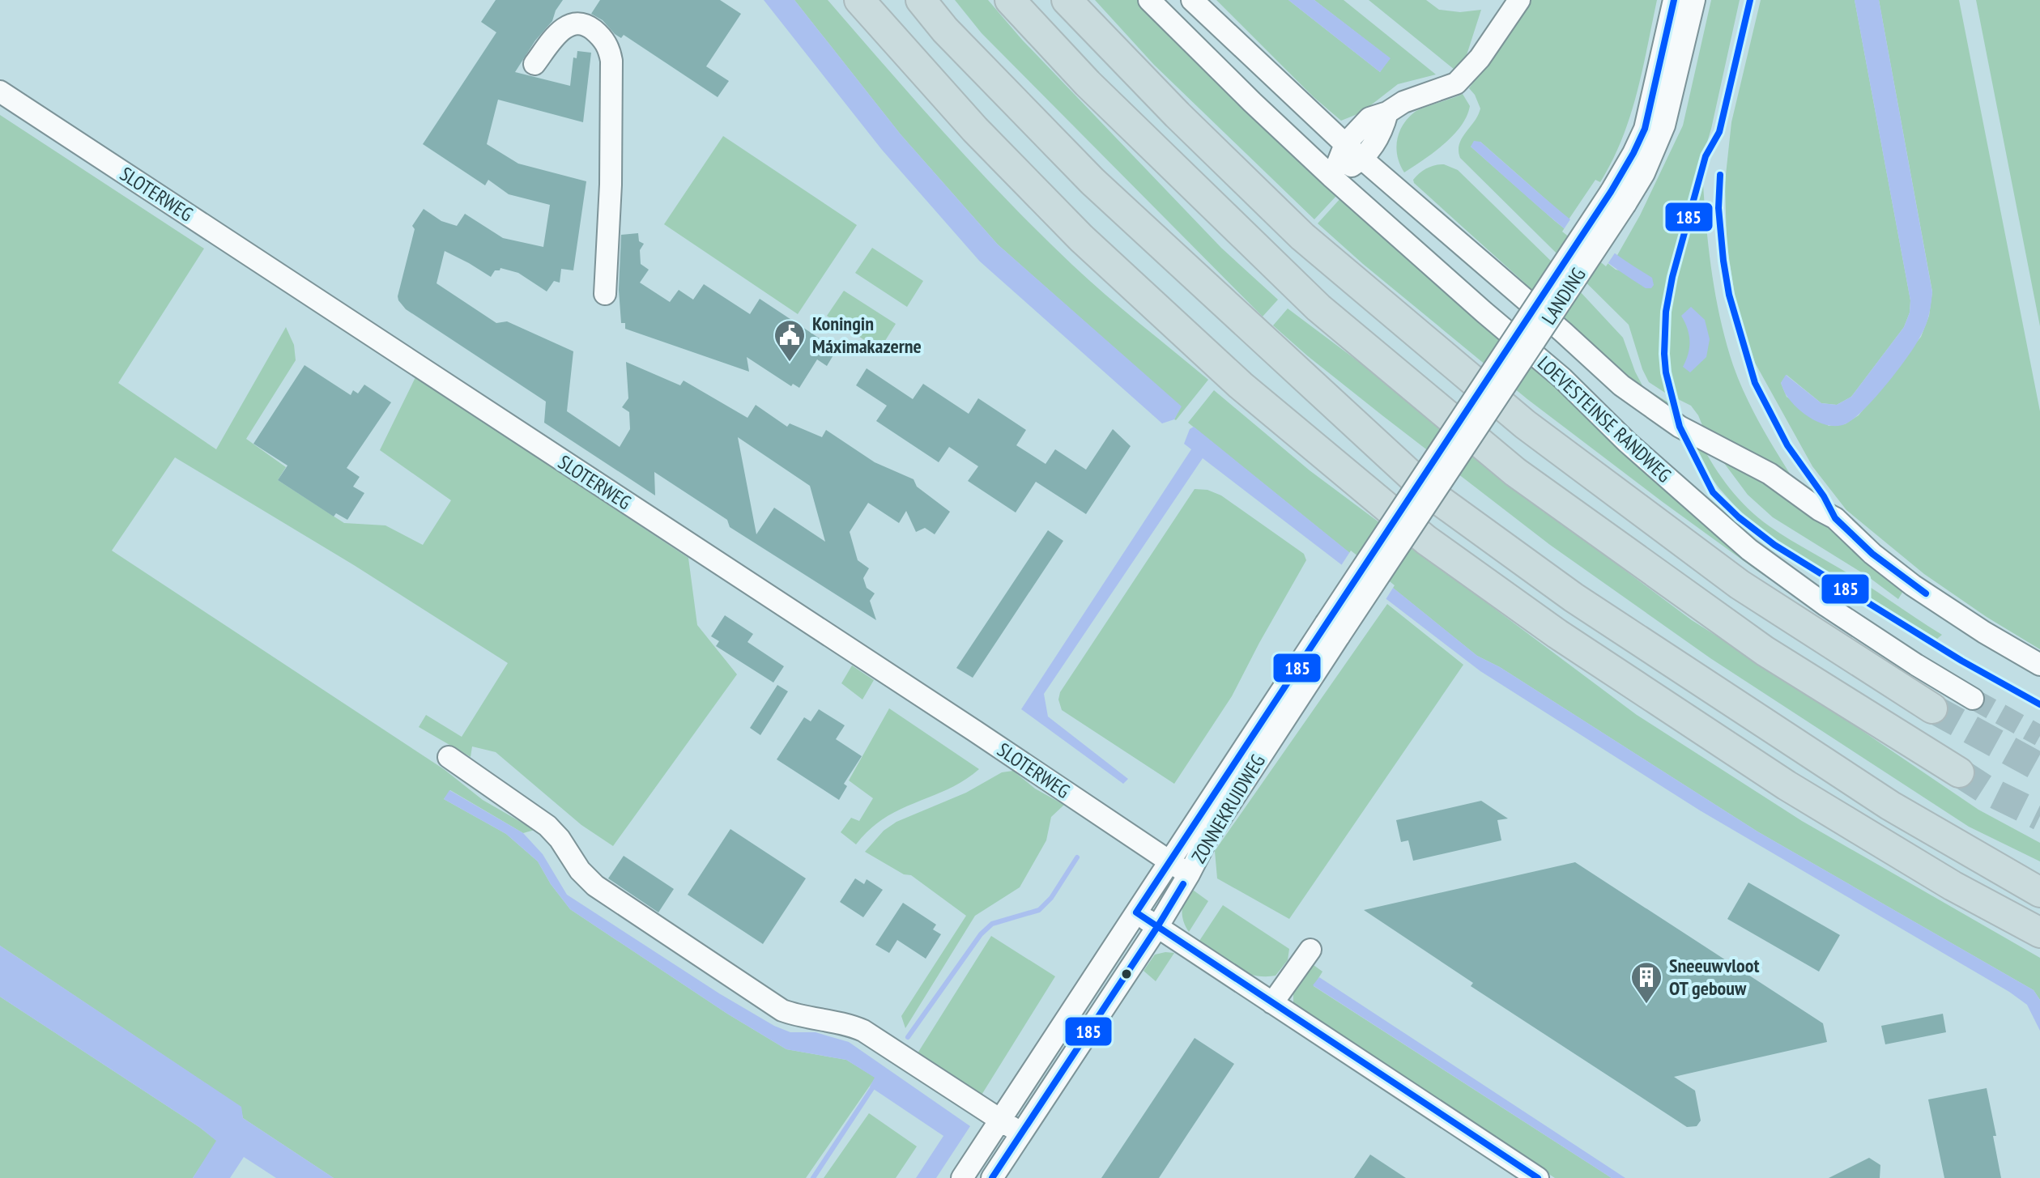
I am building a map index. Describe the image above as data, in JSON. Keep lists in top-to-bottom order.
{
  "streets": {
    "street": [
      "SLOTERWEG",
      "LANDING",
      "LOEVESTEINSE RANDWEG",
      "ZONNEKRUIDWEG"
    ]
  },
  "crossings": [
    ["SLOTERWEG", "ZONNEKRUIDWEG"],
    ["LANDING", "ZONNEKRUIDWEG"]
  ],
  "places": {
    "public building": ["Koningin Máximakazerne"],
    "building": ["Sneeuwvloot OT gebouw"]
  },
  "lines": ["transit line 185"]
}
